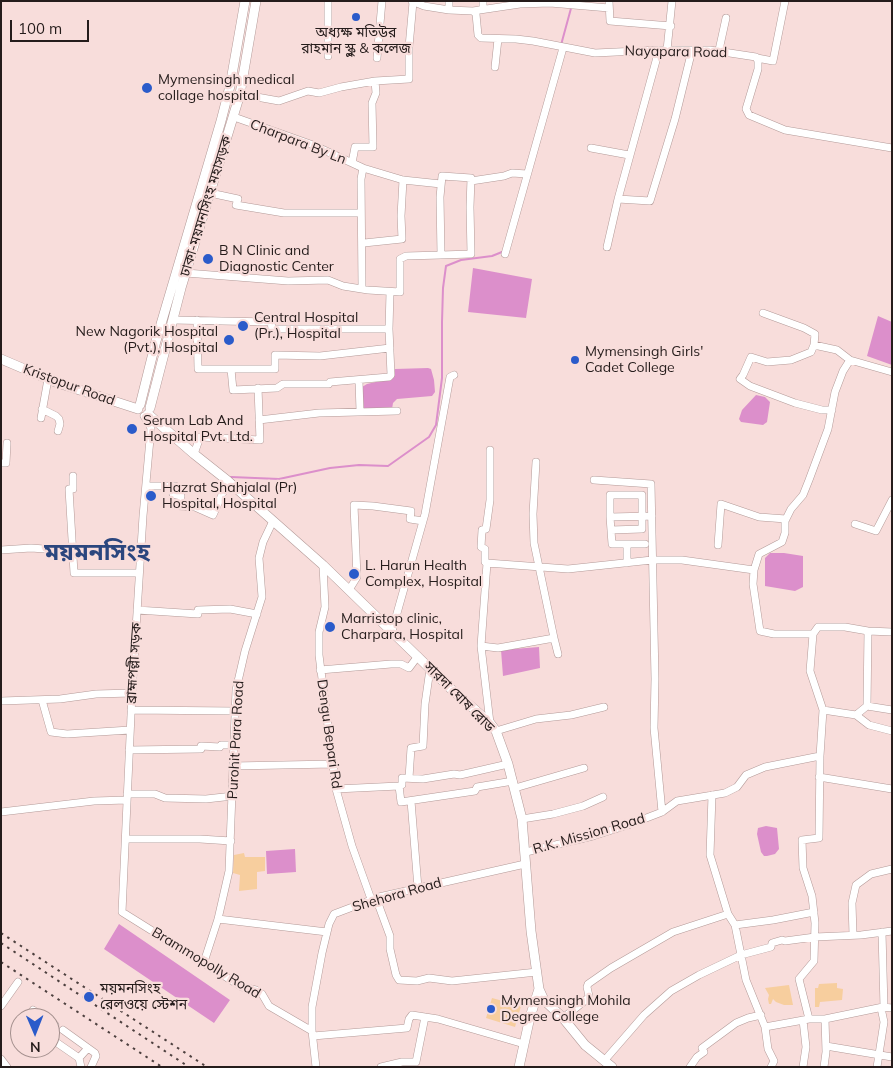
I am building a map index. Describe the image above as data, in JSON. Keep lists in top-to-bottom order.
{
  "streets": {
    "main road": ["ঢাকা-ময়মনসিংহ মহাসড়ক", "Kristopur Road", "সারদা ঘোষ রোড"],
    "street": [
      "Nayapara Road",
      "Charpara By Ln",
      "ব্রাহ্মপল্লী সড়ক",
      "Dengu Bepari Rd",
      "Purohit Para Road",
      "R.K. Mission Road",
      "Shehora Road",
      "Brammopolly Road"
    ]
  },
  "crossings": [
    ["Charpara By Ln", "ঢাকা-ময়মনসিংহ মহাসড়ক"],
    ["ঢাকা-ময়মনসিংহ মহাসড়ক", "Kristopur Road"],
    ["ঢাকা-ময়মনসিংহ মহাসড়ক", "ব্রাহ্মপল্লী সড়ক"],
    ["ঢাকা-ময়মনসিংহ মহাসড়ক", "সারদা ঘোষ রোড"],
    ["Kristopur Road", "ব্রাহ্মপল্লী সড়ক"],
    ["Kristopur Road", "সারদা ঘোষ রোড"],
    ["ব্রাহ্মপল্লী সড়ক", "সারদা ঘোষ রোড"],
    ["ব্রাহ্মপল্লী সড়ক", "Brammopolly Road"],
    ["সারদা ঘোষ রোড", "Dengu Bepari Rd"],
    ["সারদা ঘোষ রোড", "Purohit Para Road"],
    ["সারদা ঘোষ রোড", "R.K. Mission Road"],
    ["সারদা ঘোষ রোড", "Shehora Road"],
    ["Dengu Bepari Rd", "Shehora Road"],
    ["Purohit Para Road", "Brammopolly Road"],
    ["Shehora Road", "Brammopolly Road"]
  ],
  "districts": ["ময়মনসিংহ"],
  "places": [
    "অধ্যক্ষ মতিউর রাহমান স্কুল & কলেজ",
    "Mymensingh medical collage hospital",
    "B N Clinic and Diagnostic Center",
    "Central Hospital (Pr.), Hospital",
    "New Nagorik Hospital (Pvt.), Hospital",
    "Mymensingh Girls' Cadet College",
    "Serum Lab And Hospital Pvt. Ltd.",
    "Hazrat Shahjalal (Pr) Hospital, Hospital",
    "L. Harun Health Complex, Hospital",
    "Marristop clinic, Charpara, Hospital",
    "ময়মনসিংহ রেলওয়ে স্টেশন",
    "Mymensingh Mohila Degree College"
  ],
  "scale_bar": "100 m",
  "north": "bottom"
}
